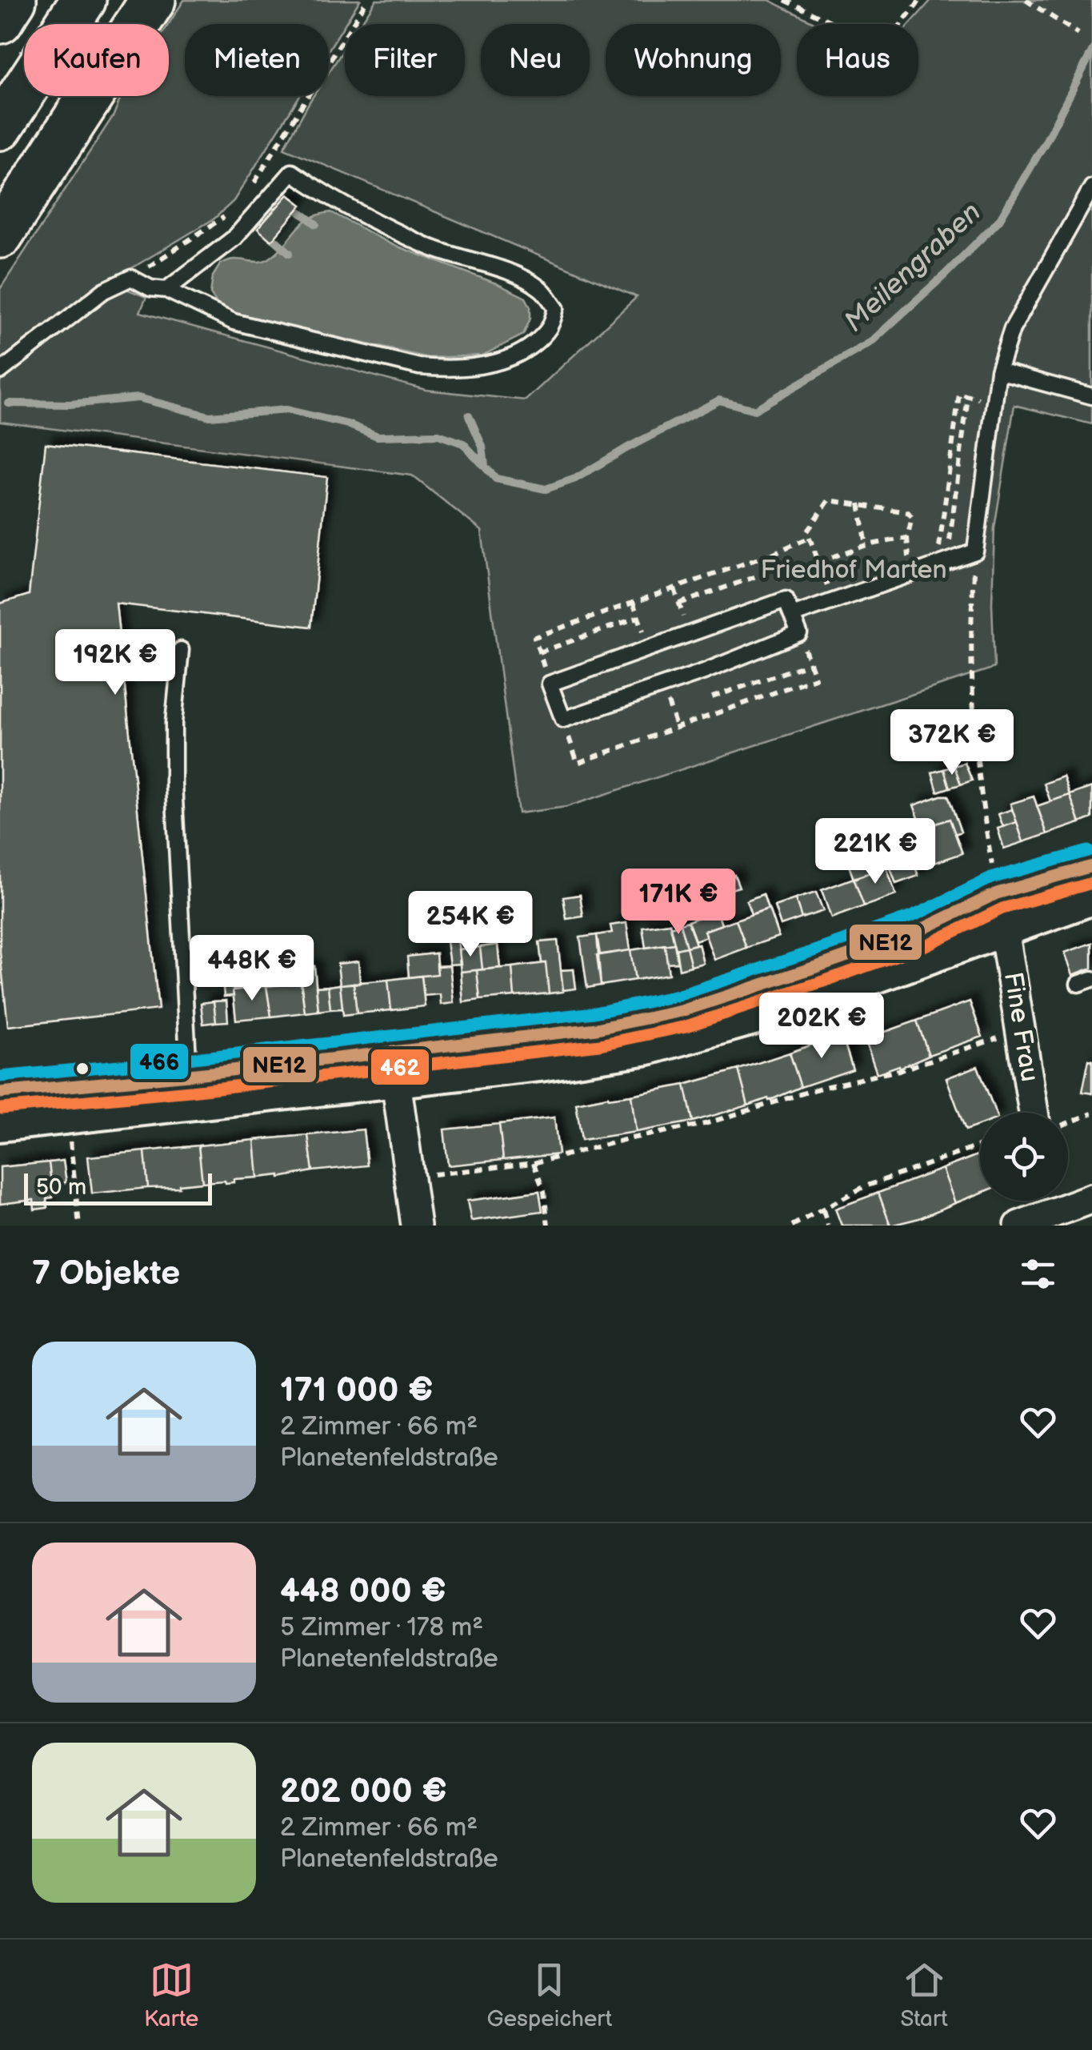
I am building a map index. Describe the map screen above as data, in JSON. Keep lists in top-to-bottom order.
{
  "streets": {
    "street": ["Fine Frau"]
  },
  "water": ["Meilengraben"],
  "parks": ["Friedhof Marten"],
  "lines": ["transit line 466", "transit line NE12", "transit line 462"],
  "scale_bar": "50 m",
  "page": {
    "chip": [
      "Kaufen",
      "Mieten",
      "Filter",
      "Neu",
      "Wohnung",
      "Haus"
    ],
    "price": [
      "192K €",
      "372K €",
      "221K €",
      "171K €",
      "254K €",
      "448K €",
      "202K €"
    ],
    "scale": "50 m",
    "heading": "7 Objekte",
    "list": [
      {
        "name": "171 000 €",
        "note": "2 Zimmer · 66 m² · Planetenfeldstraße"
      },
      {
        "name": "448 000 €",
        "note": "5 Zimmer · 178 m² · Planetenfeldstraße"
      },
      {
        "name": "202 000 €",
        "note": "2 Zimmer · 66 m² · Planetenfeldstraße"
      }
    ],
    "tabs": ["Karte", "Gespeichert", "Start"]
  }
}
